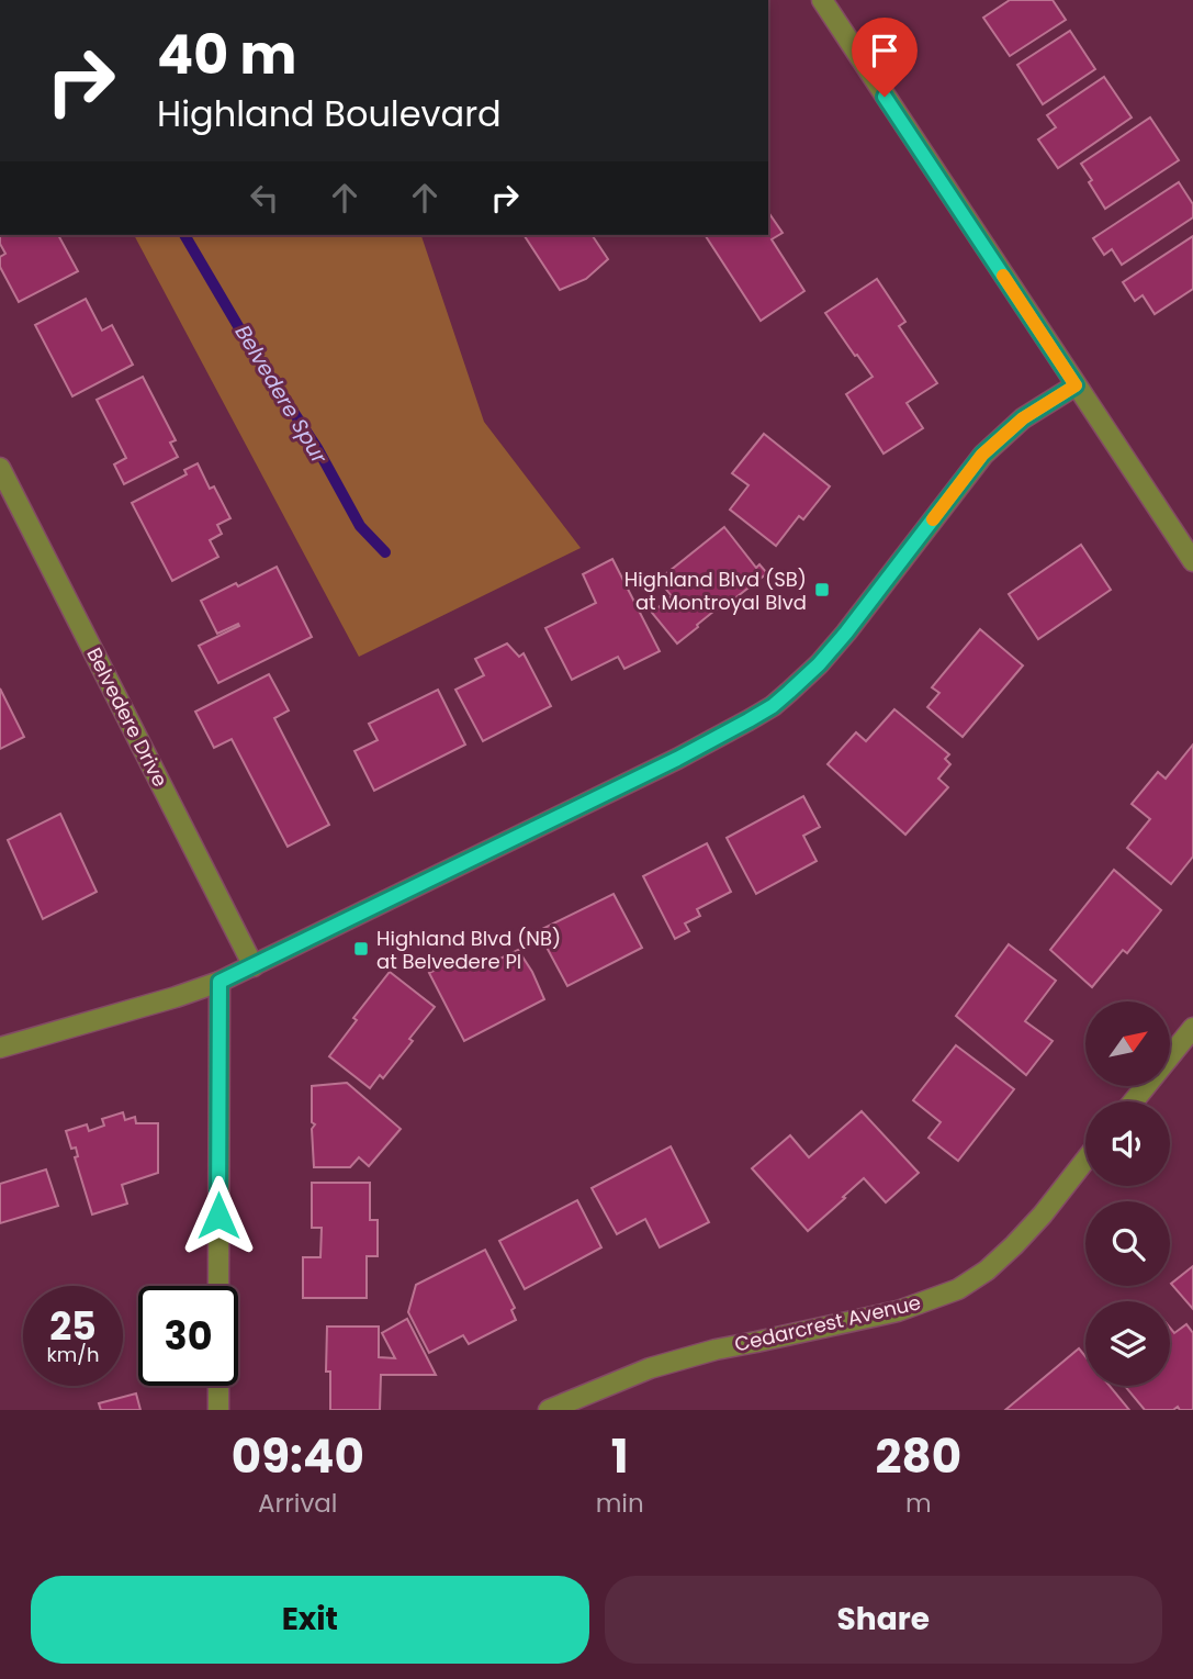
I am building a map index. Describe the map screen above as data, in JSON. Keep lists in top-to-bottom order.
{
  "streets": {
    "street": ["Belvedere Drive", "Cedarcrest Avenue"]
  },
  "water": ["Belvedere Spur"],
  "places": {
    "transit": ["Highland Blvd (SB) at Montroyal Blvd", "Highland Blvd (NB) at Belvedere Pl"]
  },
  "north": "top right",
  "page": {
    "turn": ["40 m", "Highland Boulevard"],
    "speed": "25 km/h",
    "limit": "30",
    "eta": [
      "09:40",
      "Arrival",
      "1",
      "min",
      "280",
      "m"
    ],
    "buttons": ["Exit", "Share"]
  }
}
